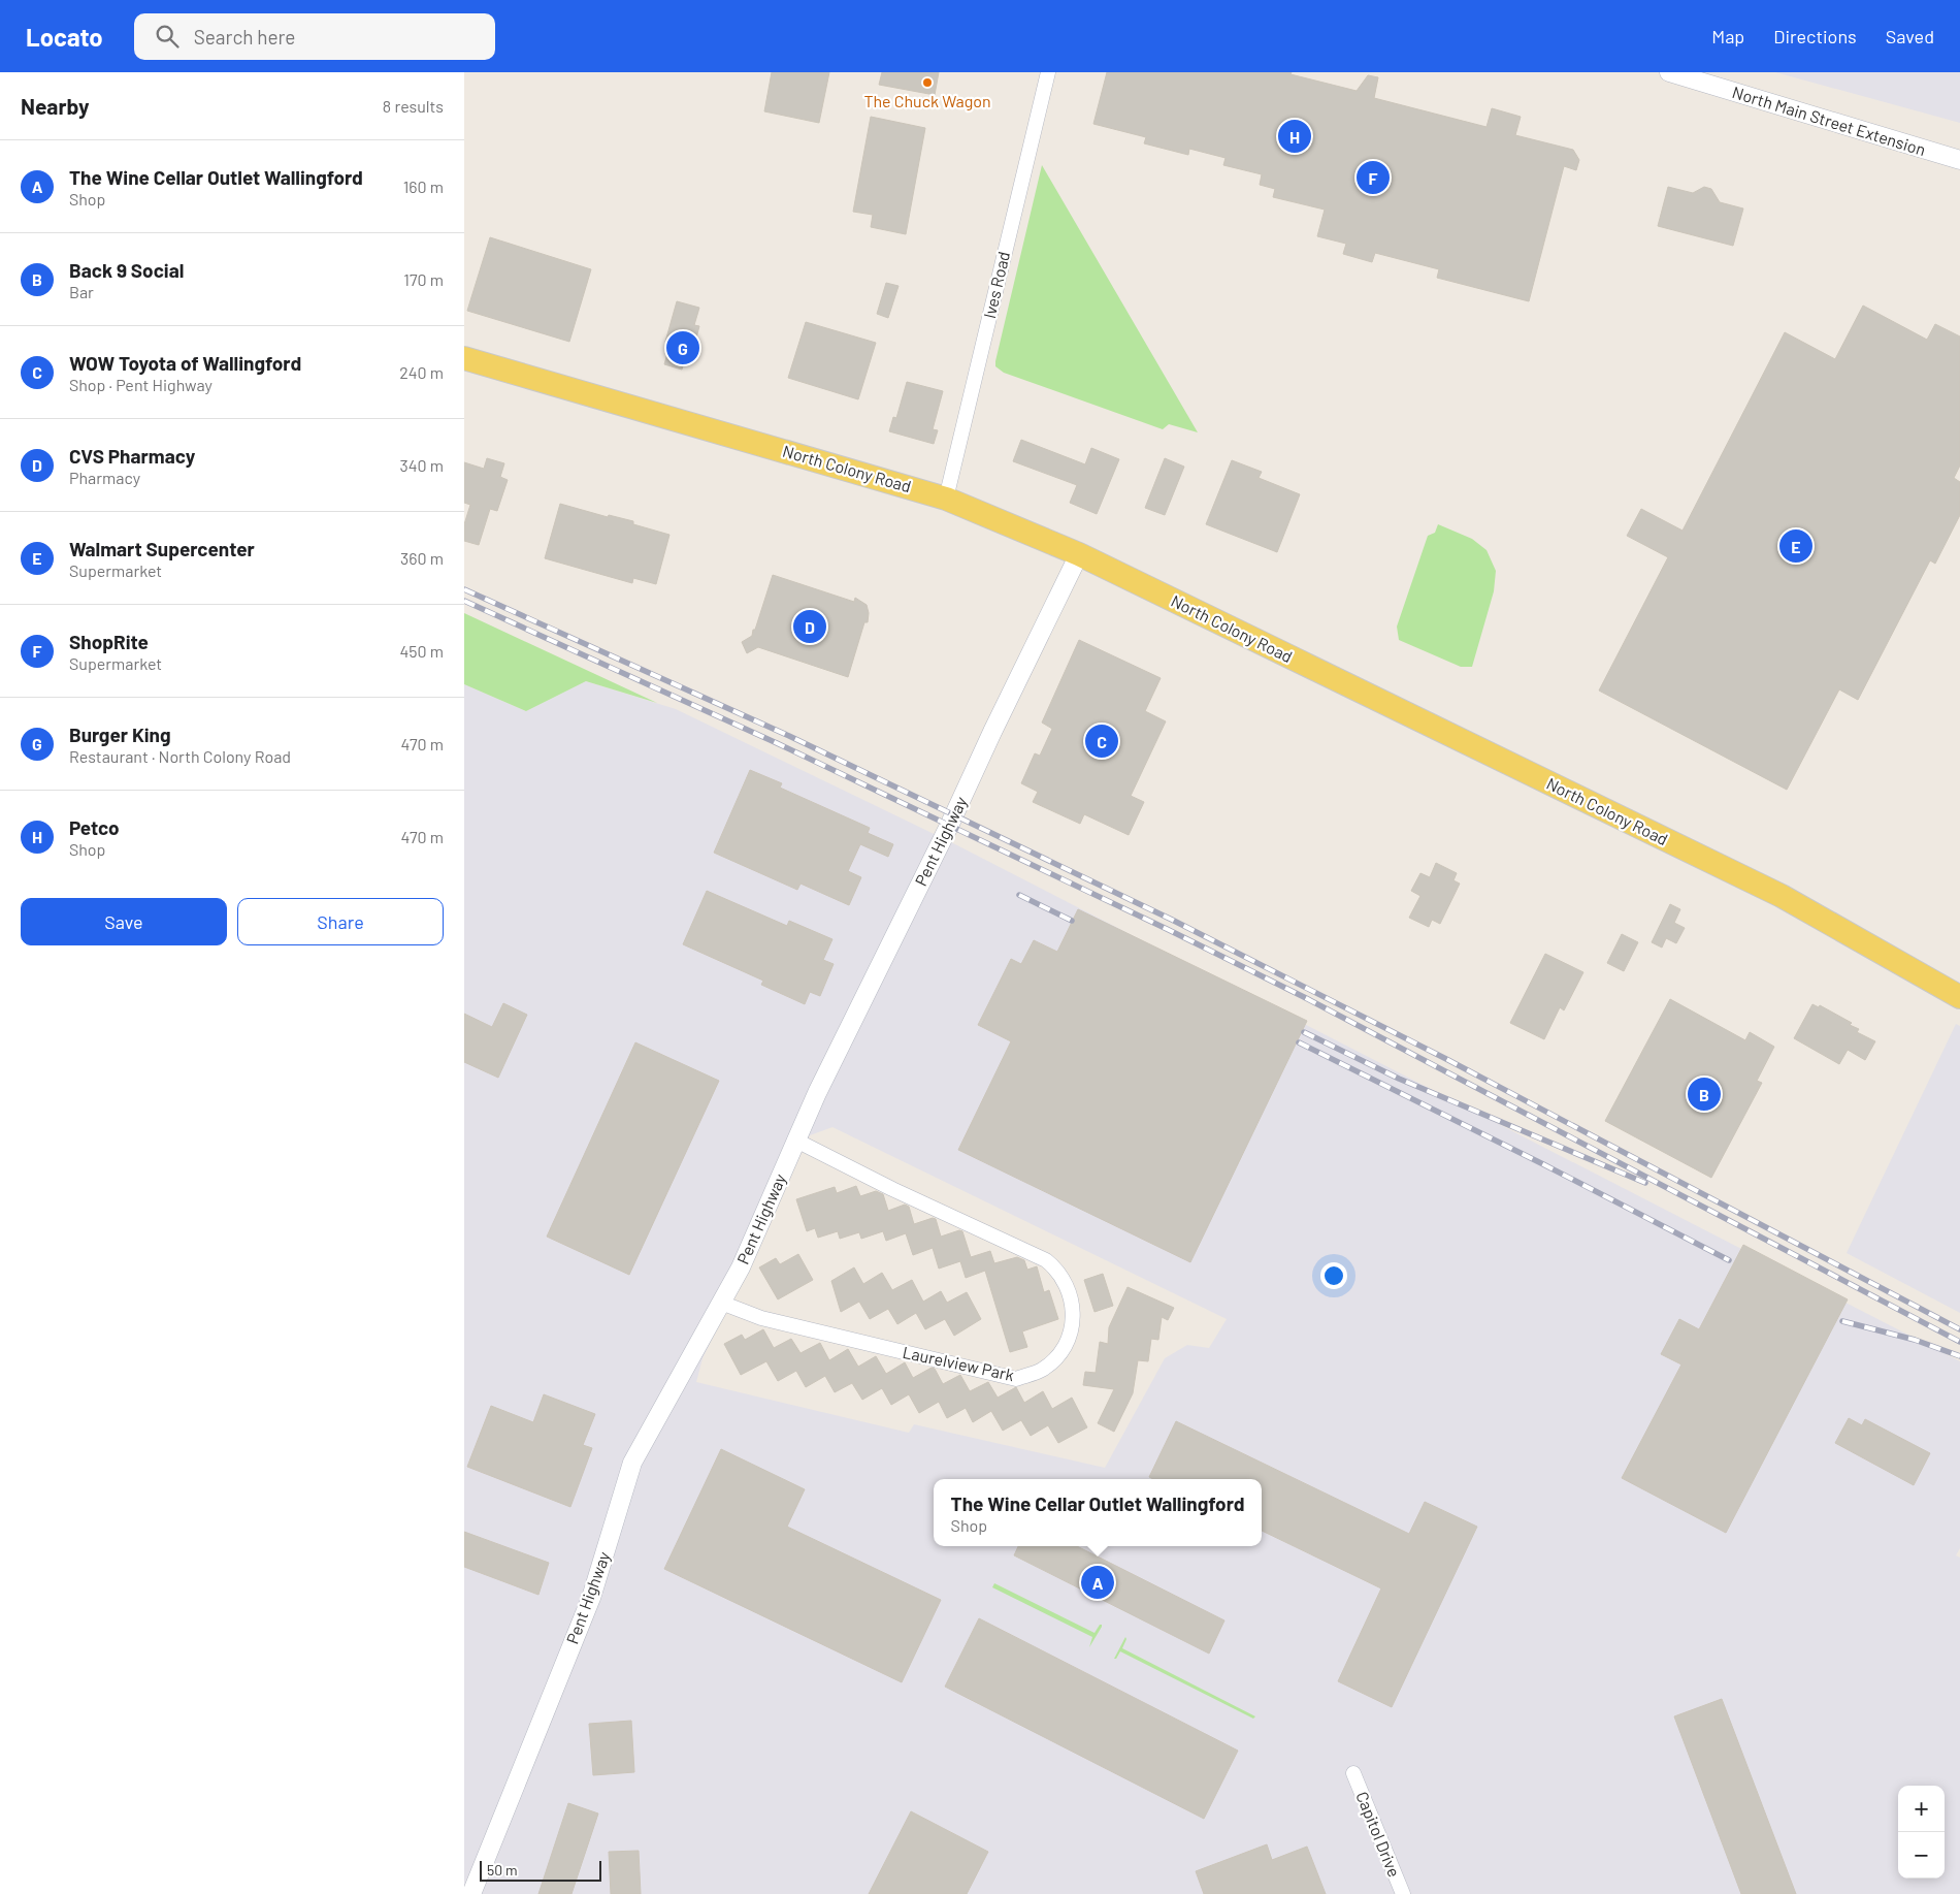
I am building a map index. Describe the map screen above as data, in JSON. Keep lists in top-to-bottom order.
{
  "streets": {
    "main road": ["North Colony Road"],
    "street": [
      "North Main Street Extension",
      "Ives Road",
      "Pent Highway",
      "Laurelview Park",
      "Capitol Drive"
    ]
  },
  "crossings": [
    ["Ives Road", "North Colony Road"],
    ["North Colony Road", "Pent Highway"],
    ["Pent Highway", "Laurelview Park"]
  ],
  "places": ["The Chuck Wagon"],
  "scale_bar": "50 m",
  "page": {
    "header": "Locato",
    "search": "Search here",
    "nav": ["Map", "Directions", "Saved"],
    "heading": ["Nearby", "8 results"],
    "pins": [
      "H",
      "F",
      "G",
      "E",
      "D",
      "C",
      "B",
      "A"
    ],
    "list": [
      {
        "mark": "A",
        "name": "The Wine Cellar Outlet Wallingford",
        "note": "Shop",
        "value": "160 m"
      },
      {
        "mark": "B",
        "name": "Back 9 Social",
        "note": "Bar",
        "value": "170 m"
      },
      {
        "mark": "C",
        "name": "WOW Toyota of Wallingford",
        "note": "Shop · Pent Highway",
        "value": "240 m"
      },
      {
        "mark": "D",
        "name": "CVS Pharmacy",
        "note": "Pharmacy",
        "value": "340 m"
      },
      {
        "mark": "E",
        "name": "Walmart Supercenter",
        "note": "Supermarket",
        "value": "360 m"
      },
      {
        "mark": "F",
        "name": "ShopRite",
        "note": "Supermarket",
        "value": "450 m"
      },
      {
        "mark": "G",
        "name": "Burger King",
        "note": "Restaurant · North Colony Road",
        "value": "470 m"
      },
      {
        "mark": "H",
        "name": "Petco",
        "note": "Shop",
        "value": "470 m"
      }
    ],
    "buttons": ["Save", "Share"],
    "popup": ["The Wine Cellar Outlet Wallingford", "Shop"],
    "map_buttons": ["+", "−"],
    "scale": "50 m"
  }
}
